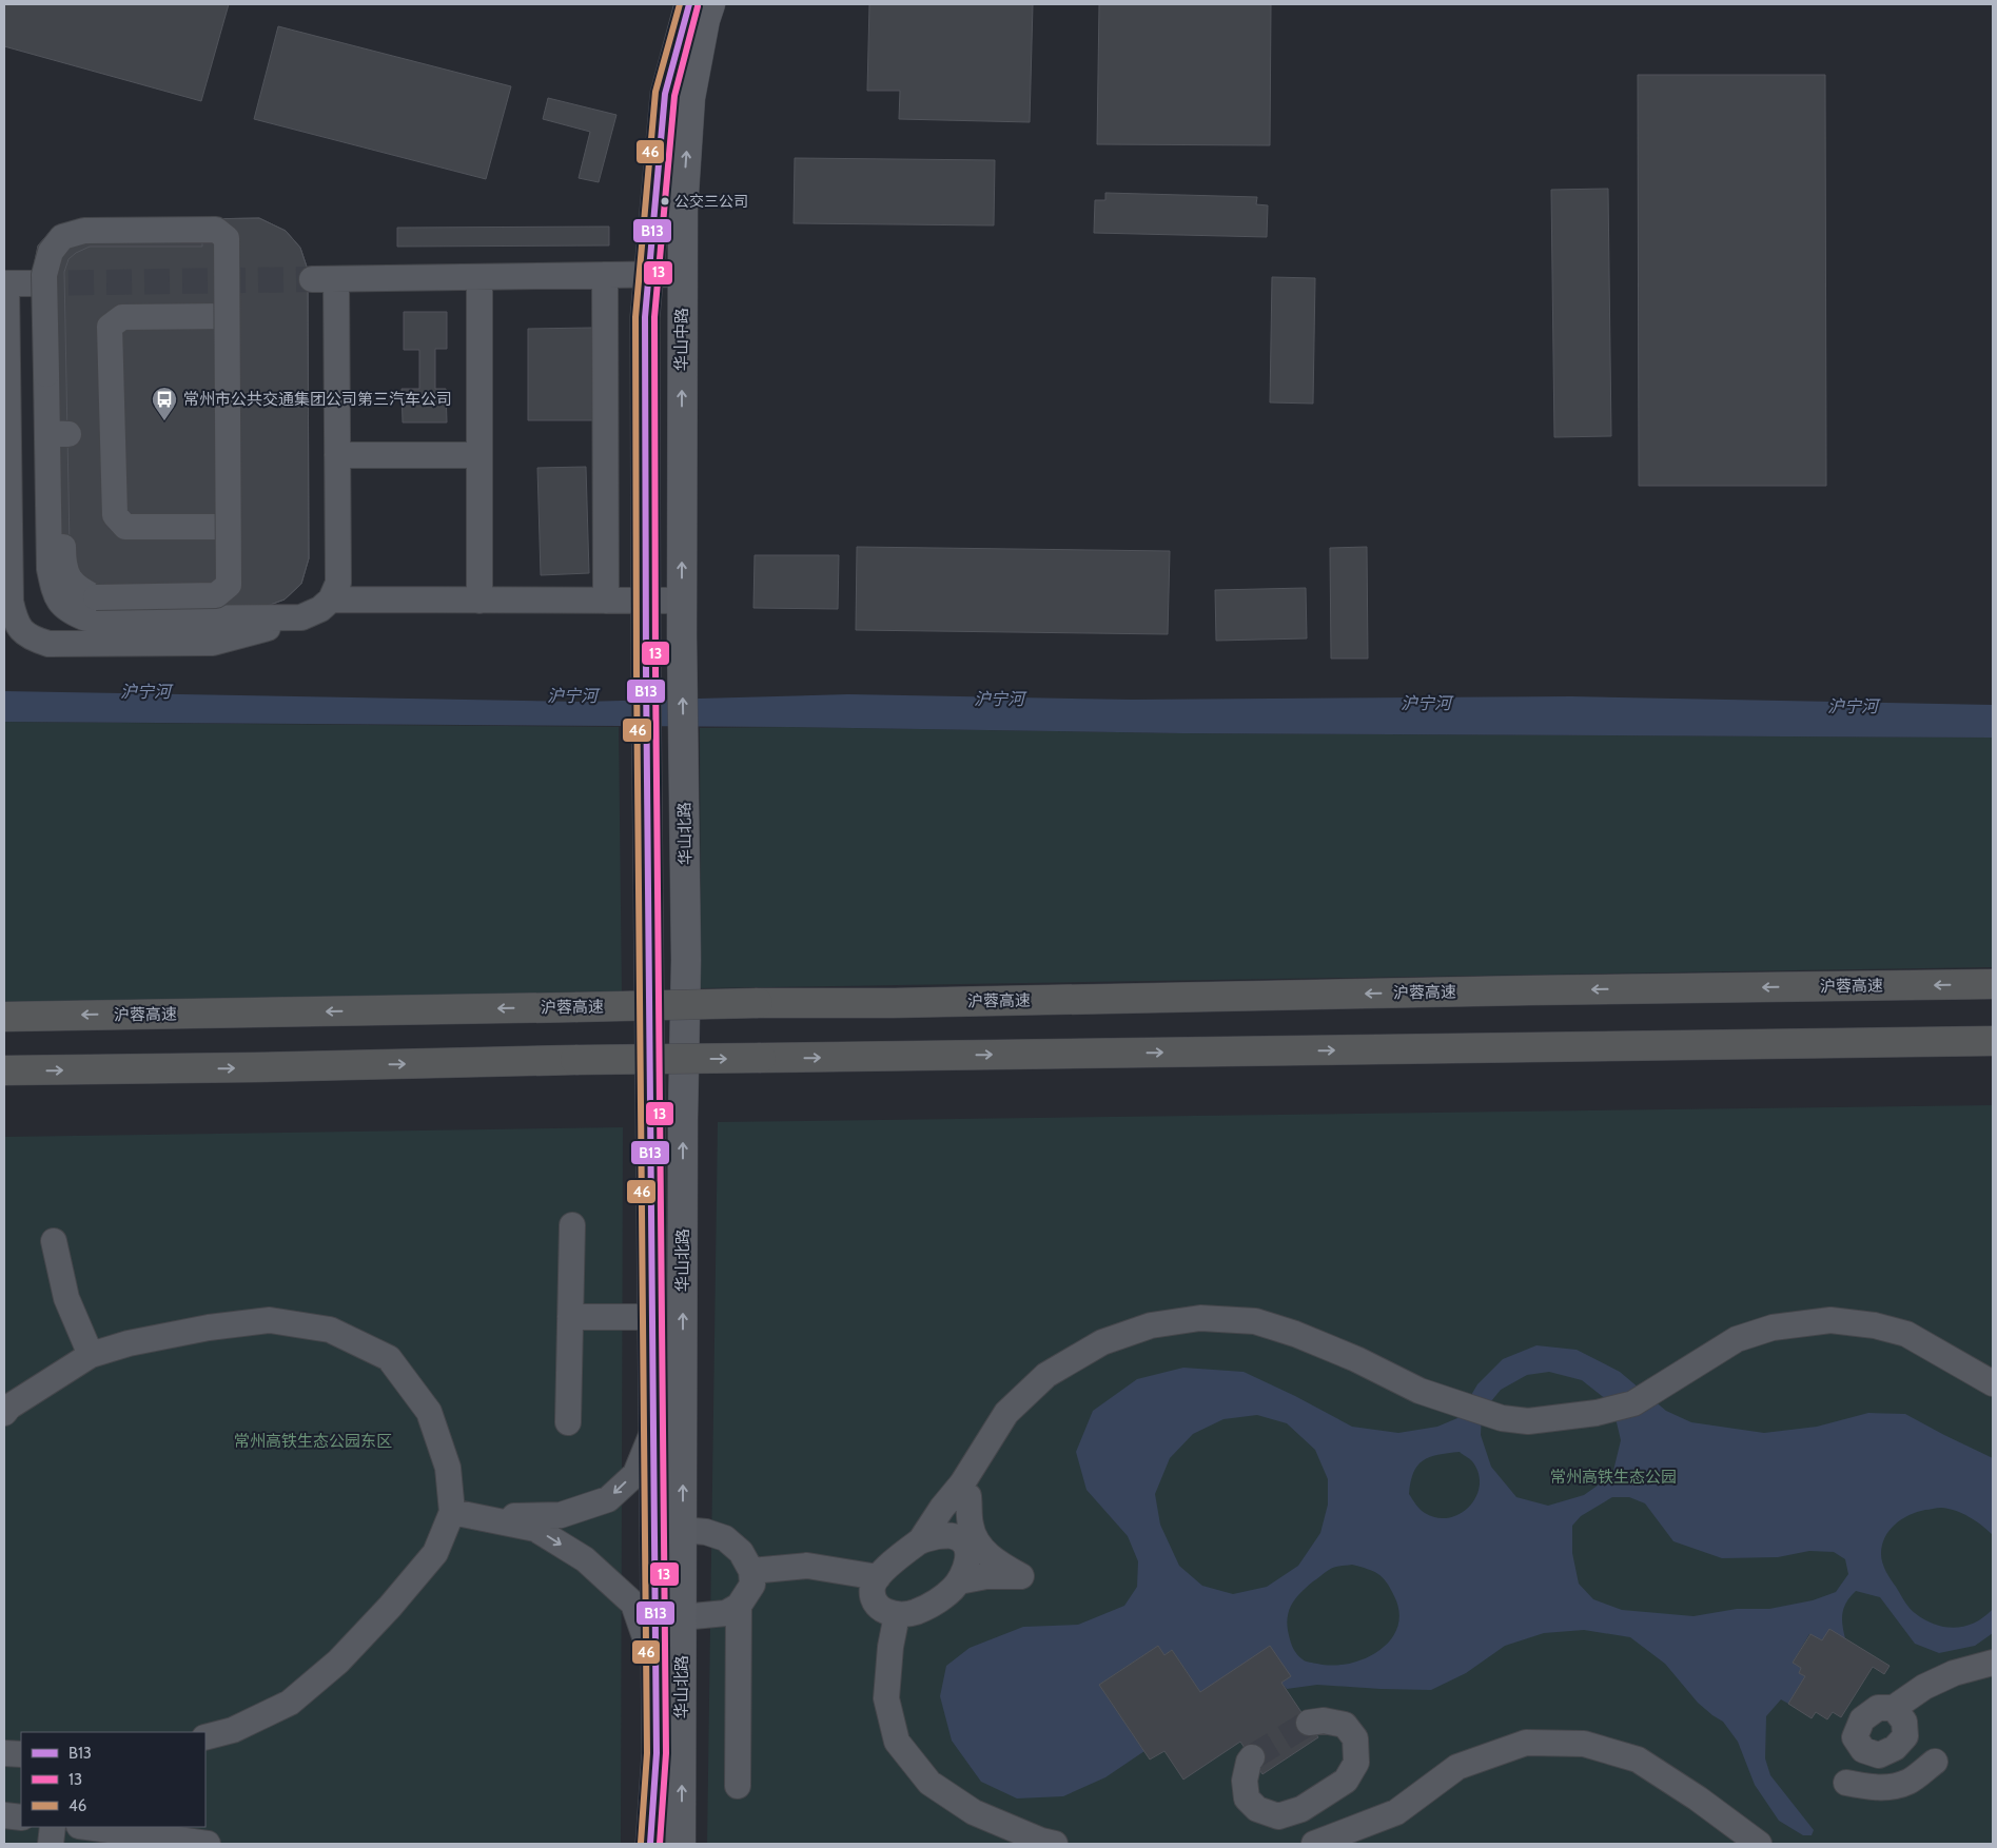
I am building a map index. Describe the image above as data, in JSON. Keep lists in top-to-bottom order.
{
  "streets": {
    "highway": ["沪蓉高速"],
    "main road": ["华山中路", "华山北路"]
  },
  "crossings": [
    ["华山中路", "华山北路"]
  ],
  "water": ["沪宁河"],
  "parks": ["常州高铁生态公园东区", "常州高铁生态公园"],
  "places": {
    "other": ["公交三公司"],
    "bus stop": ["常州市公共交通集团公司第三汽车公司"]
  },
  "lines": ["transit line B13", "transit line 46", "transit line 13"],
  "legend": ["B13", "13", "46"]
}
